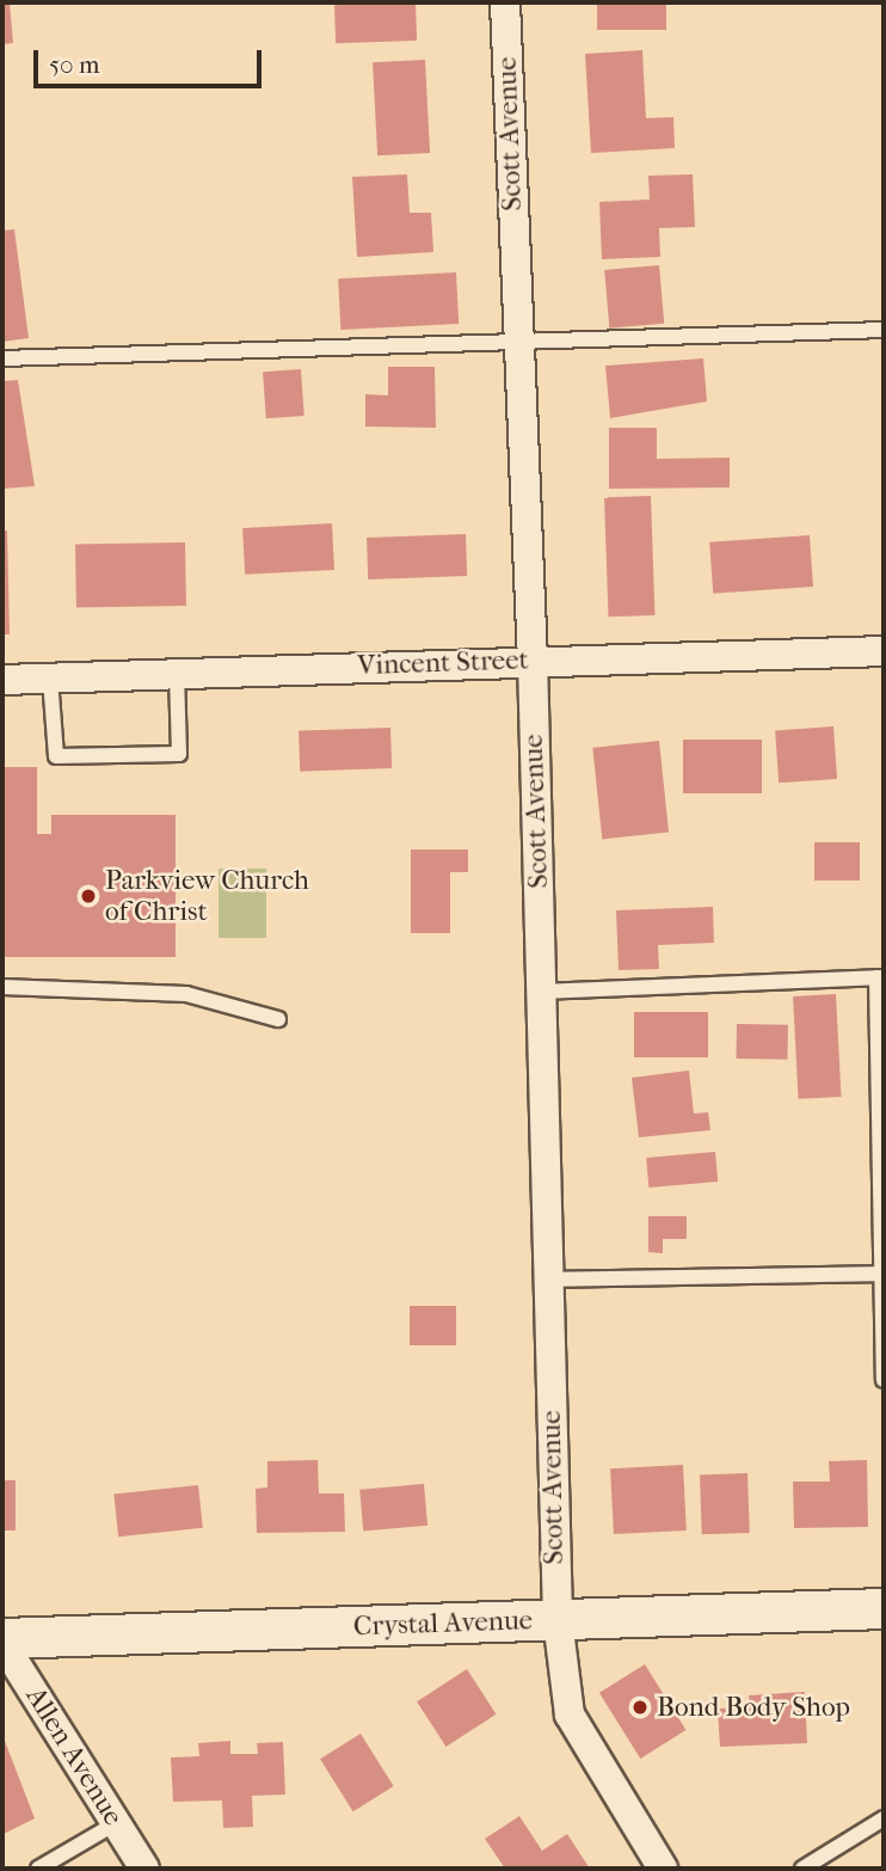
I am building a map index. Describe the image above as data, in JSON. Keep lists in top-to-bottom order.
{
  "streets": {
    "street": [
      "Scott Avenue",
      "Vincent Street",
      "Crystal Avenue",
      "Allen Avenue"
    ]
  },
  "crossings": [
    ["Scott Avenue", "Vincent Street"],
    ["Scott Avenue", "Crystal Avenue"],
    ["Crystal Avenue", "Allen Avenue"]
  ],
  "places": ["Parkview Church of Christ", "Bond Body Shop"],
  "scale_bar": "50 m"
}
